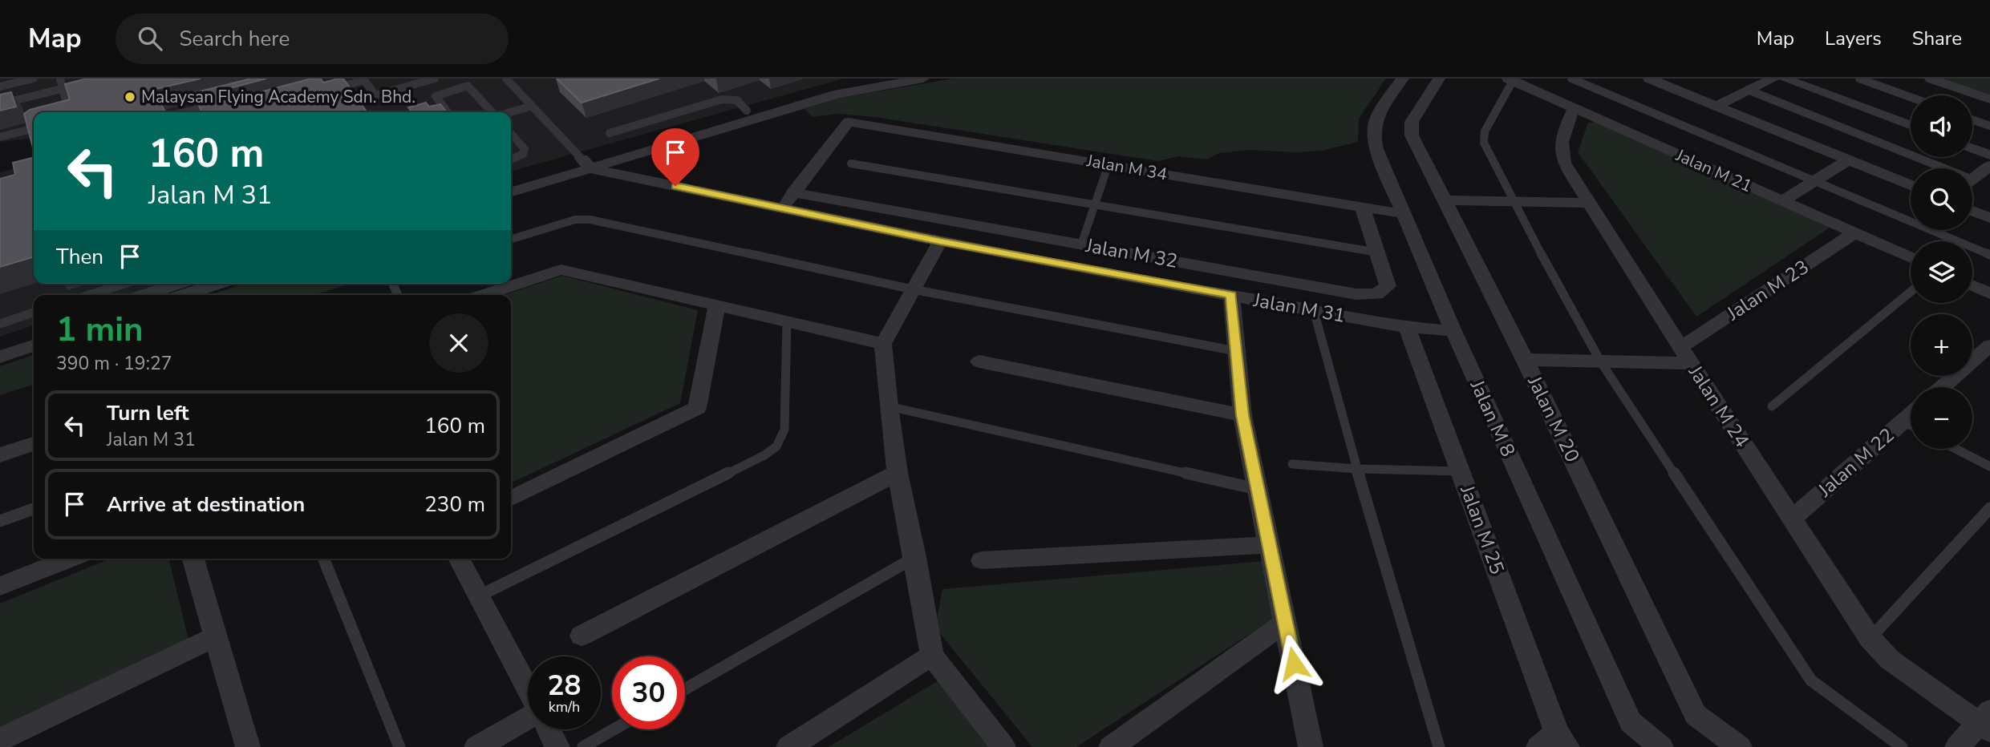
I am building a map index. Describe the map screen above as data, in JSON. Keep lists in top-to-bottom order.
{
  "streets": {
    "street": [
      "Jalan M 34",
      "Jalan M 21",
      "Jalan M 32",
      "Jalan M 23",
      "Jalan M 31",
      "Jalan M 24",
      "Jalan M 8",
      "Jalan M 20",
      "Jalan M 22",
      "Jalan M 25"
    ]
  },
  "crossings": [
    ["Jalan M 34", "Jalan M 32"],
    ["Jalan M 34", "Jalan M 8"],
    ["Jalan M 21", "Jalan M 23"],
    ["Jalan M 21", "Jalan M 24"],
    ["Jalan M 23", "Jalan M 24"],
    ["Jalan M 31", "Jalan M 8"],
    ["Jalan M 31", "Jalan M 25"],
    ["Jalan M 24", "Jalan M 22"]
  ],
  "places": ["Malaysan Flying Academy Sdn. Bhd."],
  "page": {
    "header": "Map",
    "search": "Search here",
    "nav": ["Map", "Layers", "Share"],
    "map_buttons": ["+", "−"],
    "turn": ["160 m", "Jalan M 31"],
    "then": "Then",
    "heading": ["1 min", "390 m · 19:27"],
    "list": [
      {
        "name": "Turn left",
        "note": "Jalan M 31",
        "value": "160 m"
      },
      {
        "name": "Arrive at destination",
        "value": "230 m"
      }
    ],
    "speed": "28 km/h",
    "limit": "30"
  }
}
